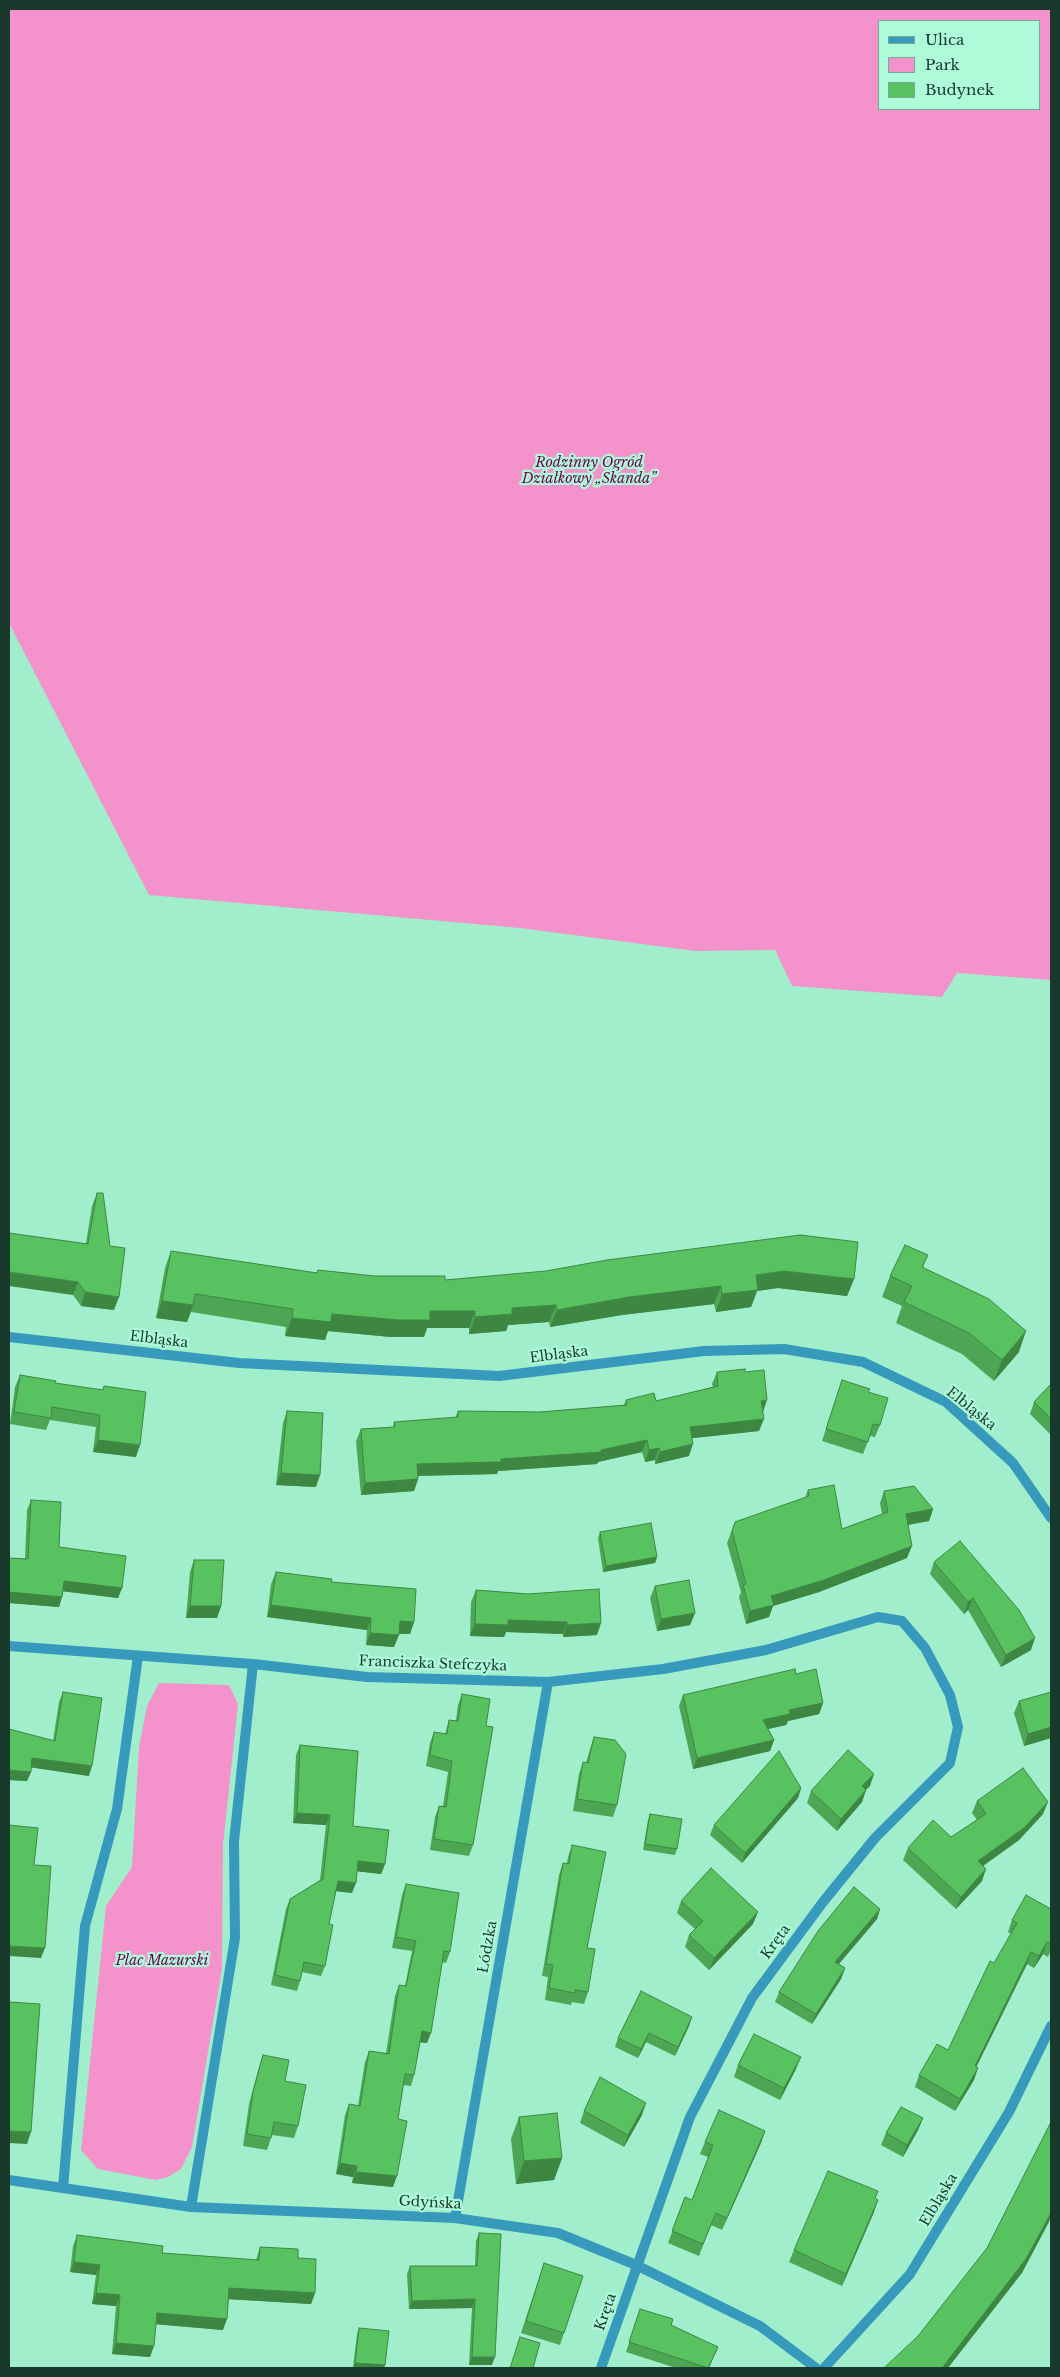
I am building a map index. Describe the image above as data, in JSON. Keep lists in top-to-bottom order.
{
  "streets": {
    "street": [
      "Elbląska",
      "Franciszka Stefczyka",
      "Kręta",
      "Łódzka",
      "Gdyńska"
    ]
  },
  "crossings": [
    ["Franciszka Stefczyka", "Kręta"],
    ["Franciszka Stefczyka", "Łódzka"],
    ["Kręta", "Gdyńska"],
    ["Łódzka", "Gdyńska"]
  ],
  "parks": ["Rodzinny Ogród Działkowy „Skanda”", "Plac Mazurski"],
  "legend": ["Ulica", "Park", "Budynek"]
}
